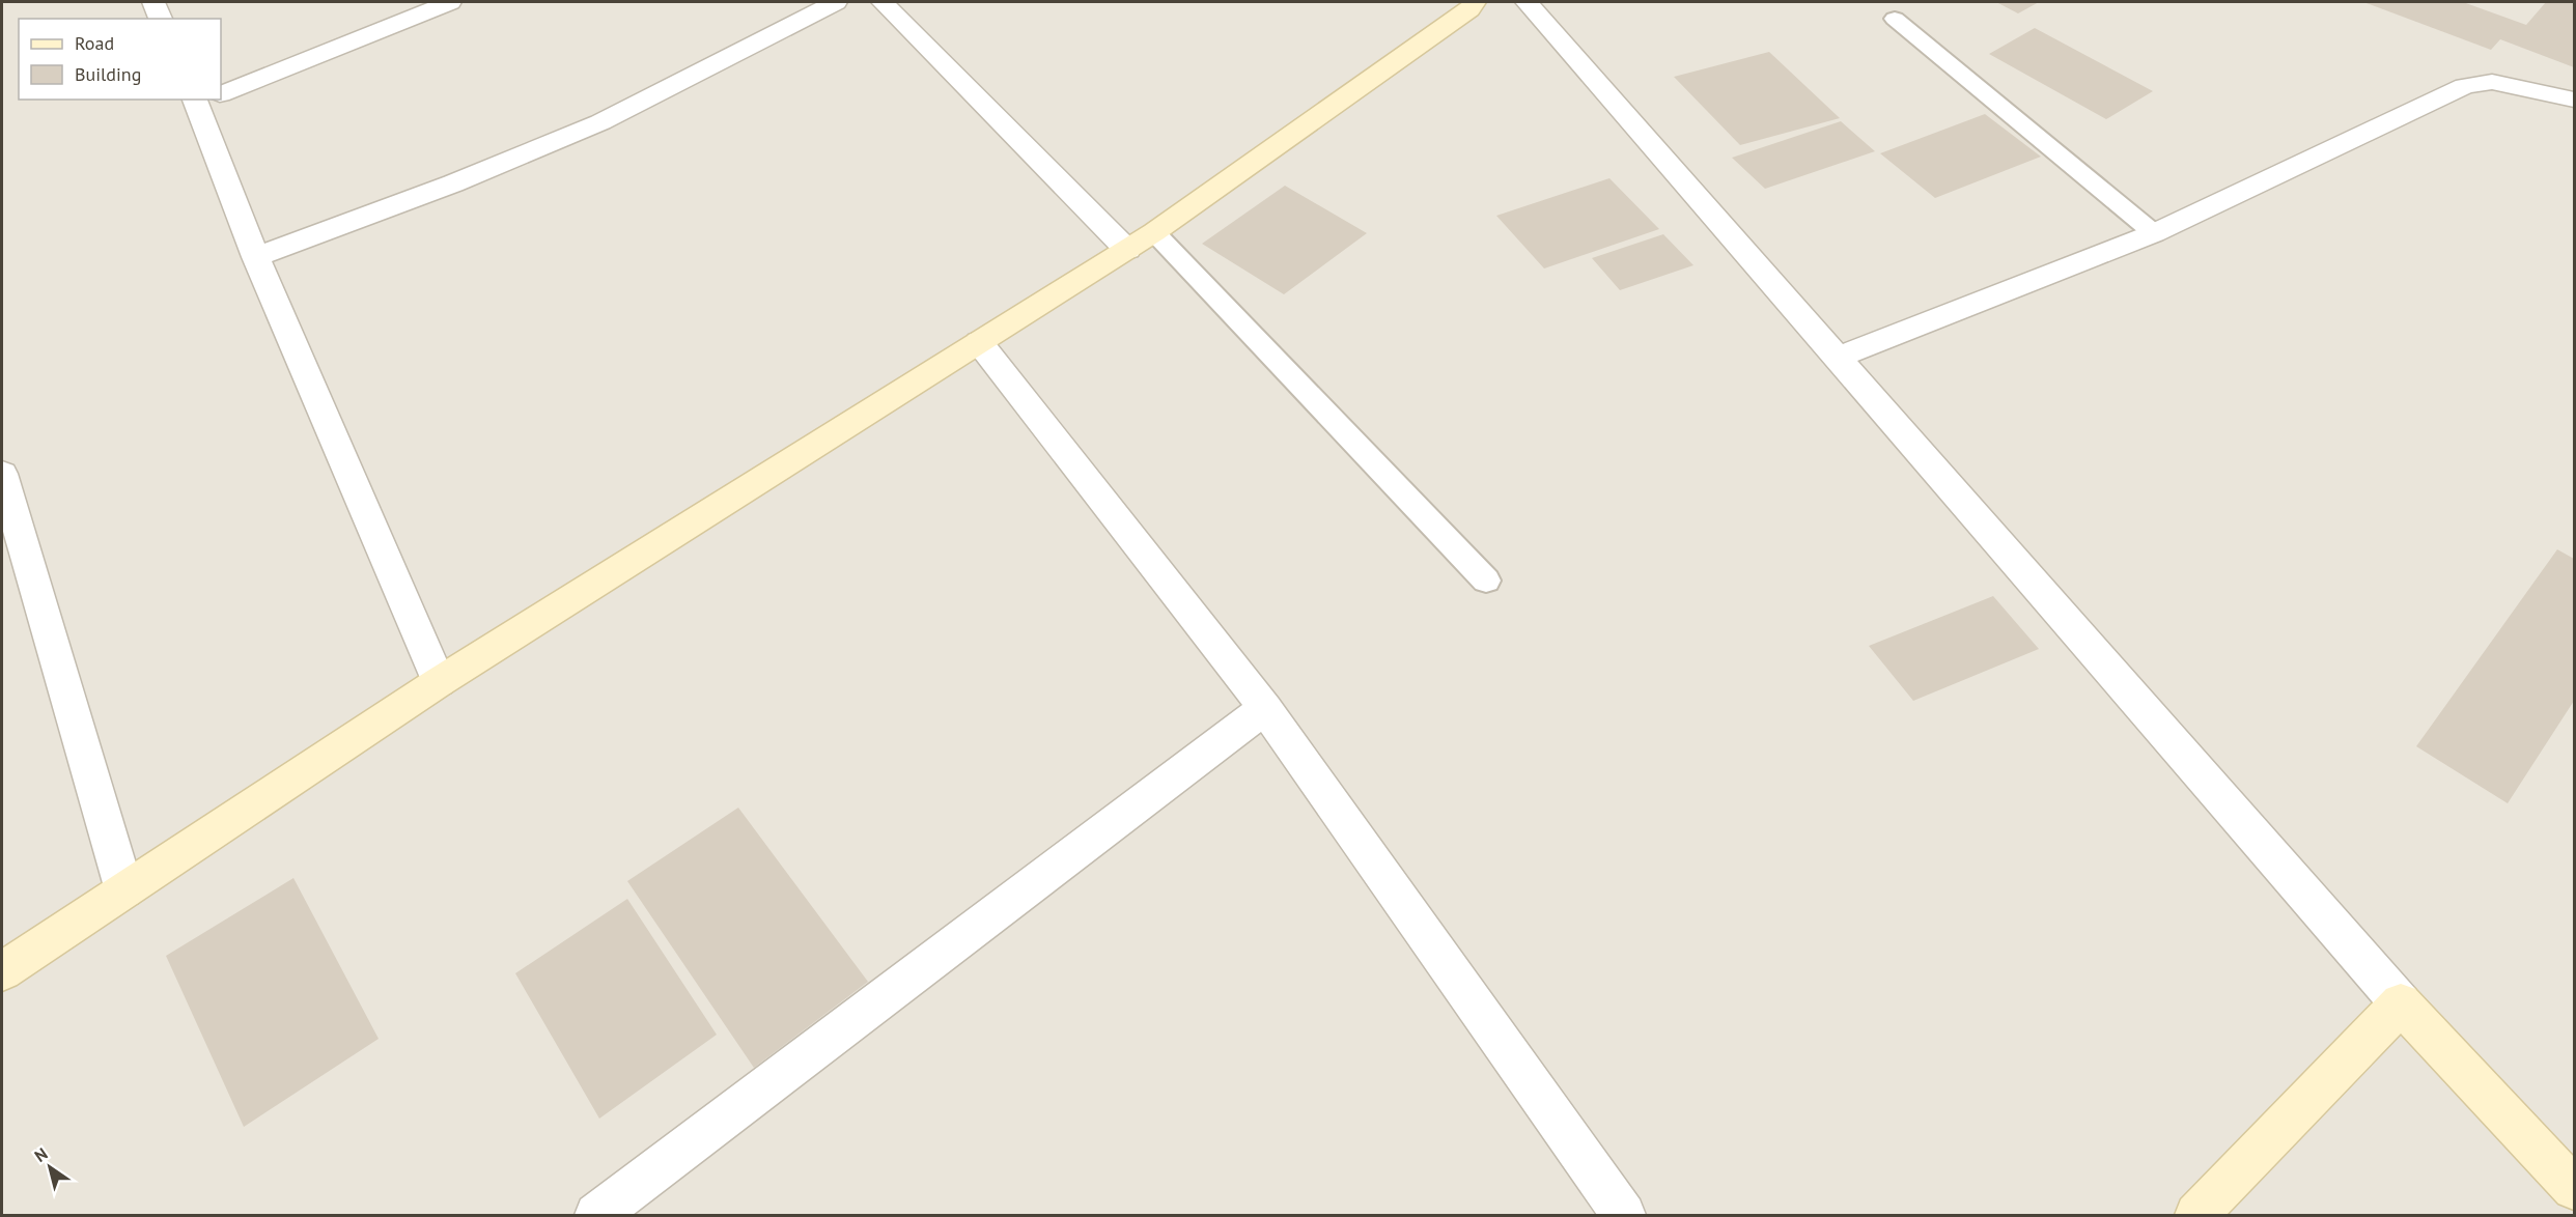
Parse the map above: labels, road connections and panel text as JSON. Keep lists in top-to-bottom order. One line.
{"legend":["Road","Building"],"north":"top left"}
